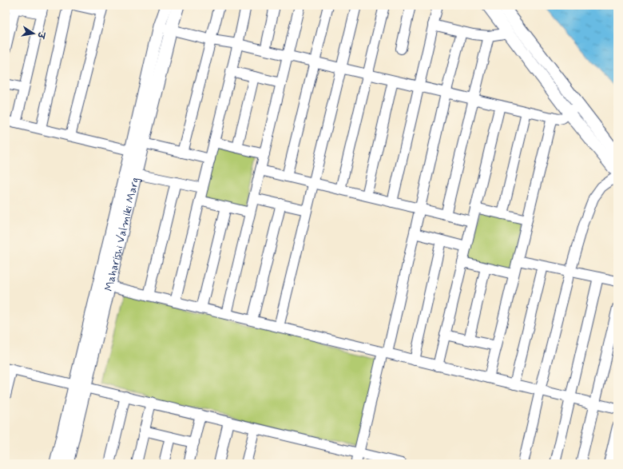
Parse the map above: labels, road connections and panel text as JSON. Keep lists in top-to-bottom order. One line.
{"streets":{"street":["Maharishi Valmiki Marg"]},"north":"right"}
